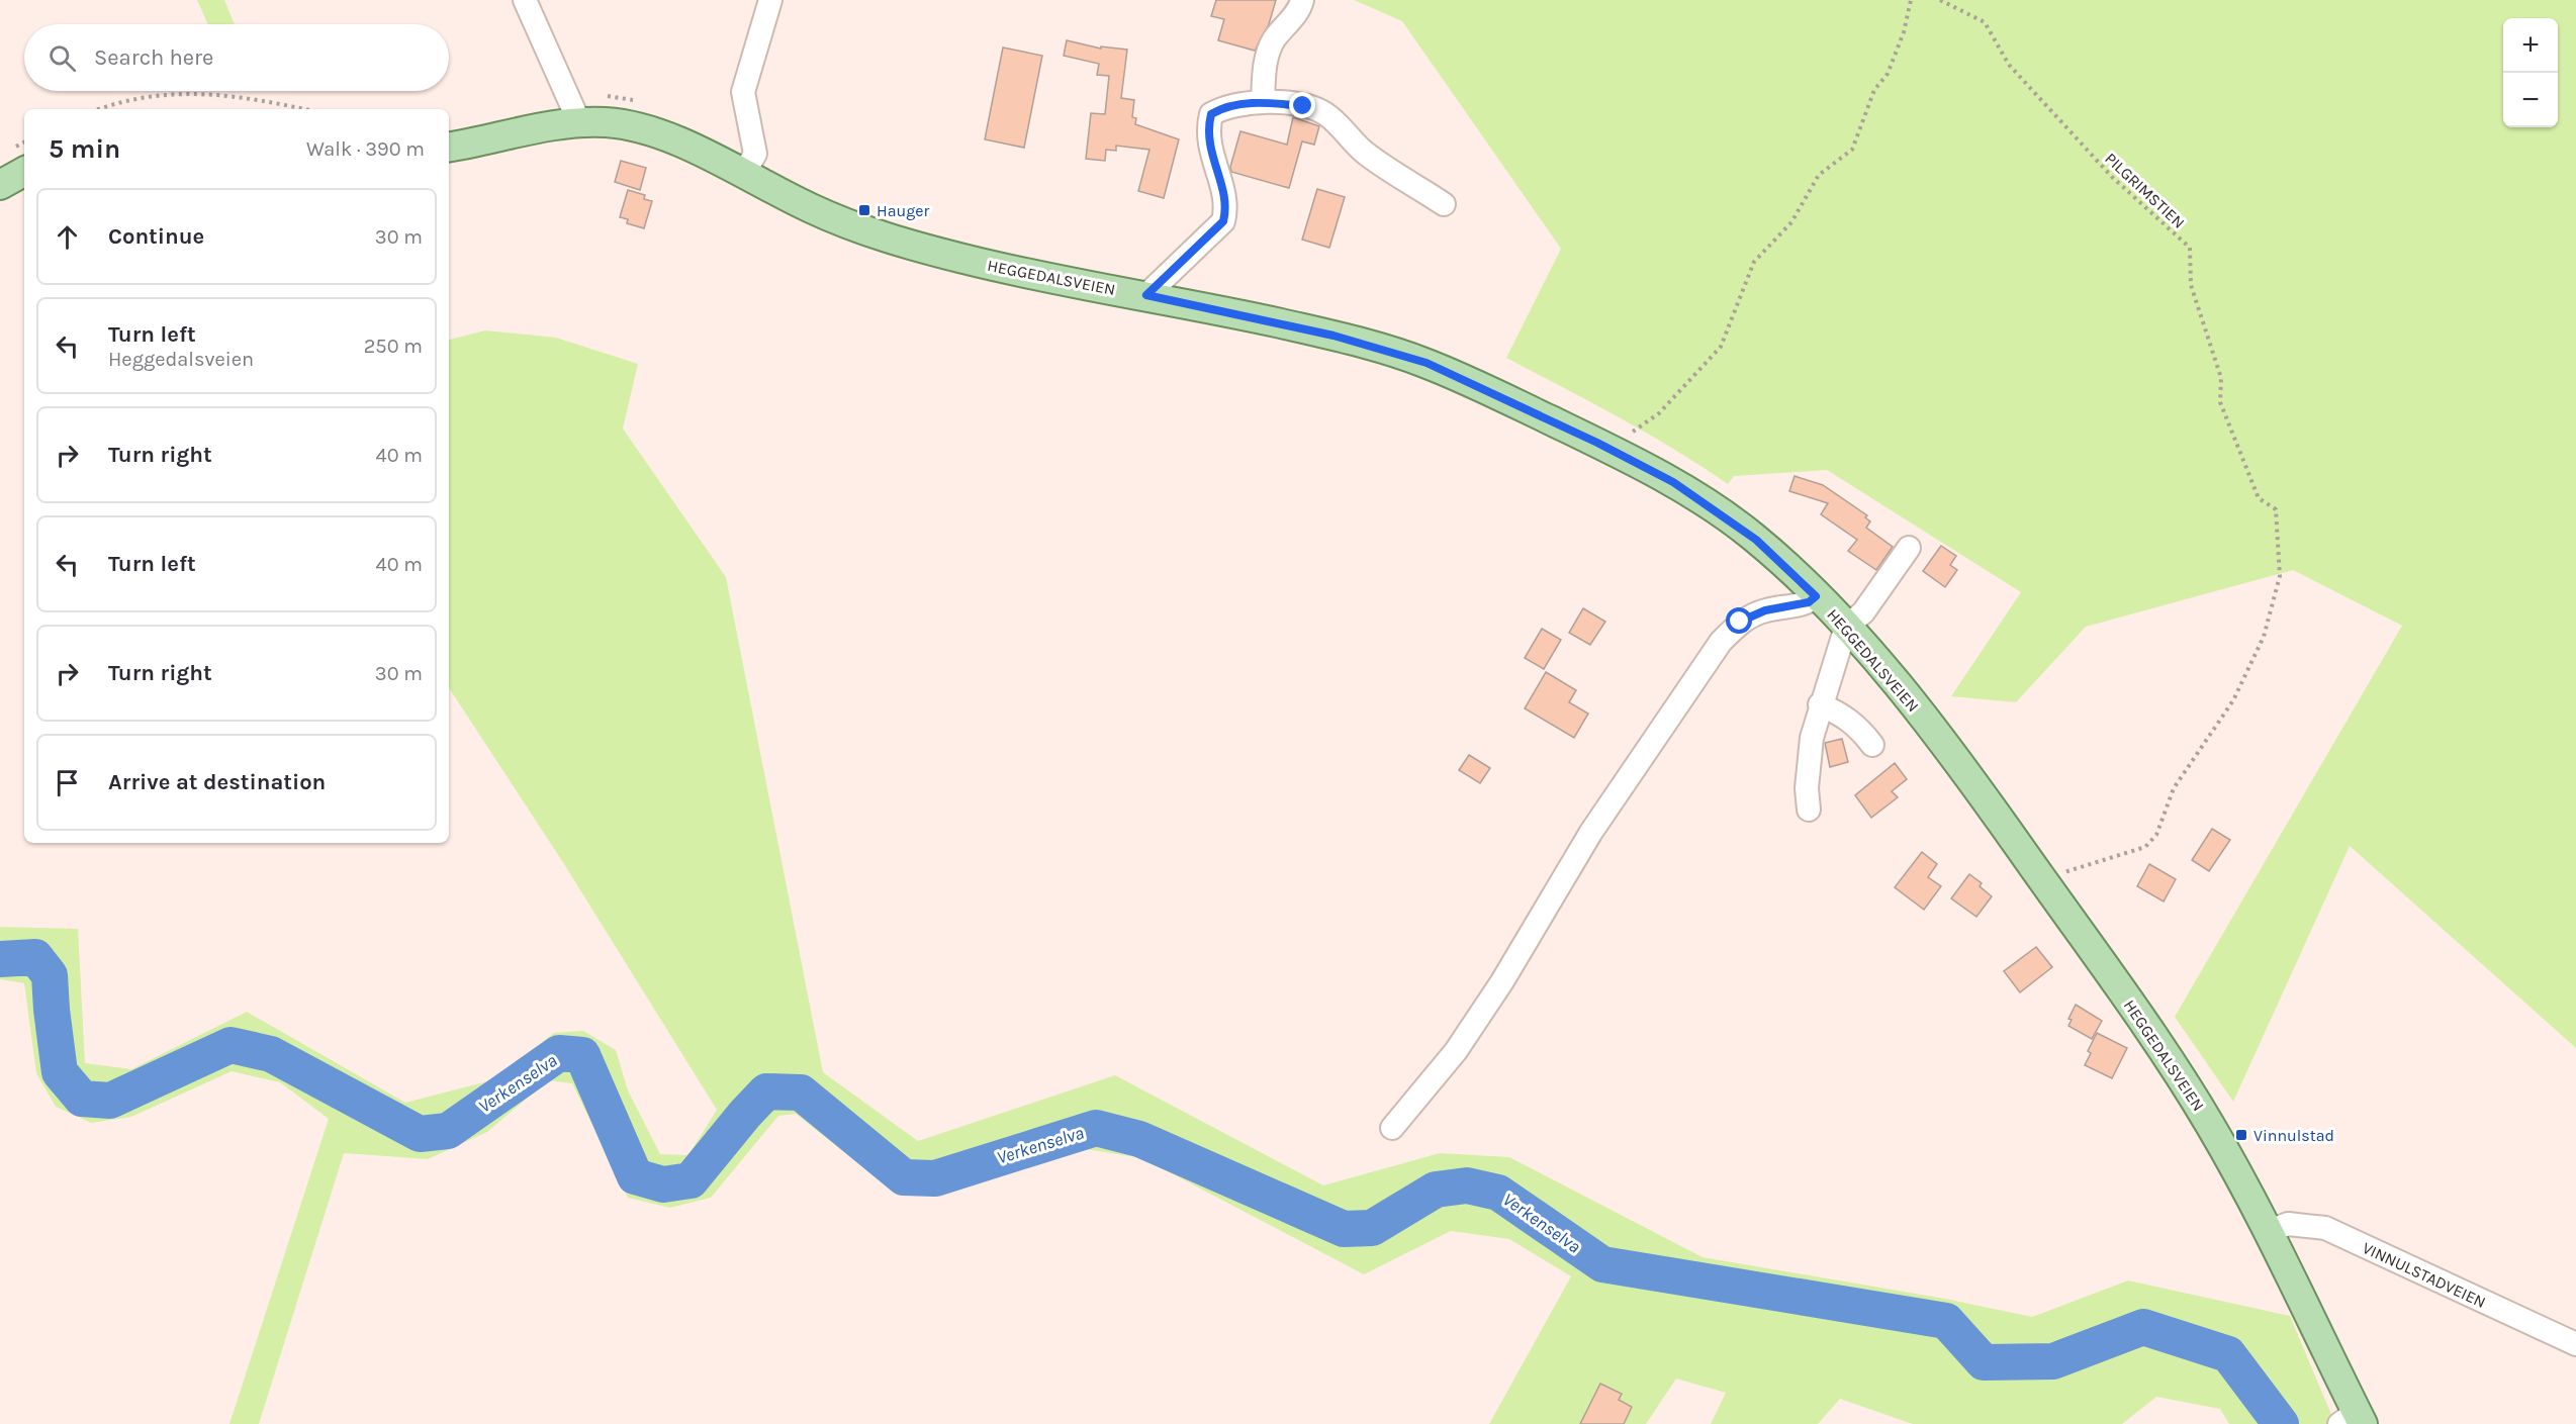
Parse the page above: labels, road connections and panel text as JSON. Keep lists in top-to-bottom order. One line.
{"streets":{"main road":["HEGGEDALSVEIEN"],"street":["VINNULSTADVEIEN"],"path":["PILGRIMSTIEN"]},"crossings":[["PILGRIMSTIEN","HEGGEDALSVEIEN"],["HEGGEDALSVEIEN","VINNULSTADVEIEN"]],"water":["Verkenselva"],"places":{"transit":["Hauger","Vinnulstad"]},"page":{"map_buttons":["+","−"],"search":"Search here","heading":["5 min","Walk · 390 m"],"list":[["Continue","30 m"],["Turn left","Heggedalsveien","250 m"],["Turn right","40 m"],["Turn left","40 m"],["Turn right","30 m"],"Arrive at destination"]}}
